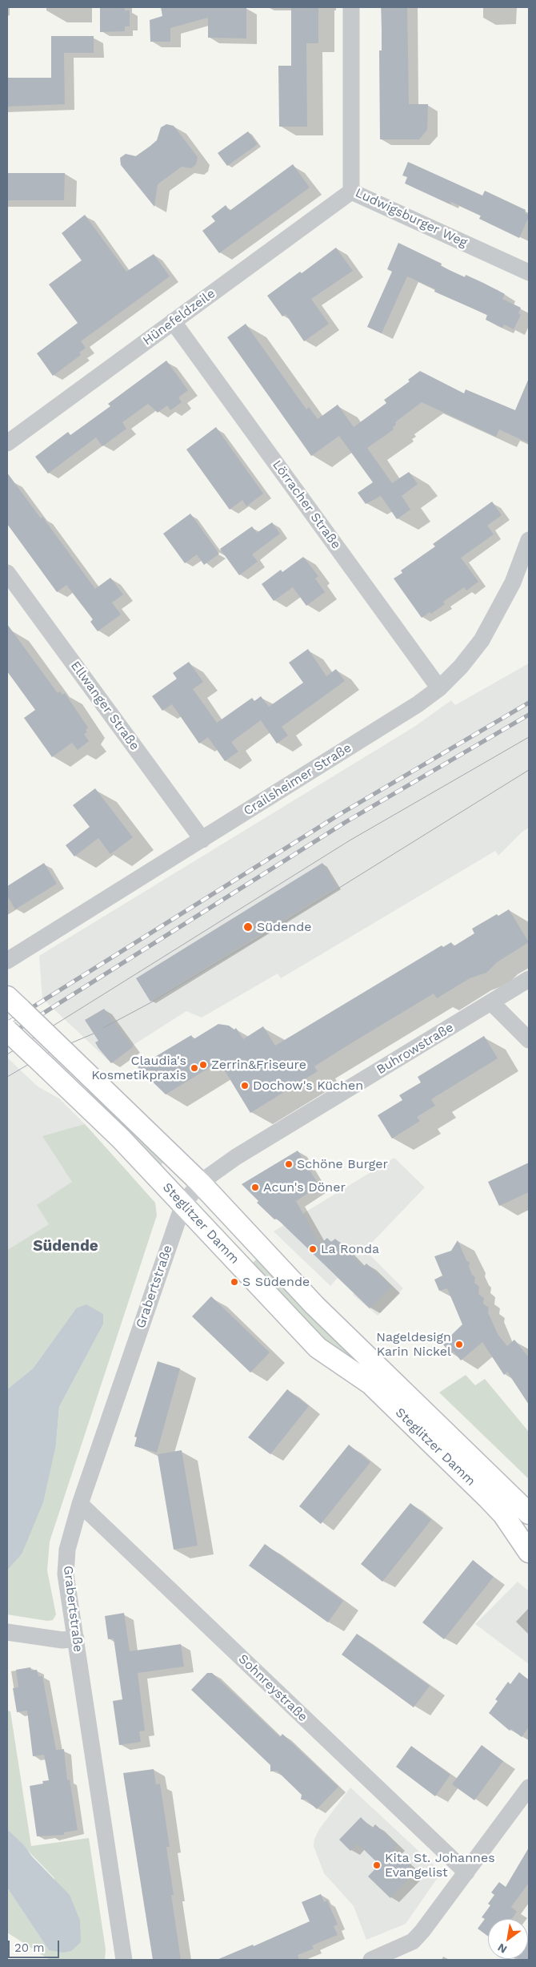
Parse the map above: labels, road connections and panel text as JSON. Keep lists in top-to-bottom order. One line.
{"streets":{"main road":["Steglitzer Damm"],"street":["Ludwigsburger Weg","Hünefeldzeile","Lörracher Straße","Ellwanger Straße","Crailsheimer Straße","Buhrowstraße","Grabertstraße","Sohnreystraße"]},"crossings":[["Ludwigsburger Weg","Hünefeldzeile"],["Hünefeldzeile","Lörracher Straße"],["Lörracher Straße","Crailsheimer Straße"],["Ellwanger Straße","Crailsheimer Straße"],["Buhrowstraße","Steglitzer Damm"],["Buhrowstraße","Grabertstraße"],["Steglitzer Damm","Grabertstraße"],["Grabertstraße","Sohnreystraße"]],"districts":["Südende"],"places":["Südende","Zerrin&Friseure","Claudia's Kosmetikpraxis","Dochow's Küchen","Schöne Burger","Acun's Döner","La Ronda","S Südende","Nageldesign Karin Nickel","Kita St. Johannes Evangelist"],"scale_bar":"20 m","north":"bottom left"}
